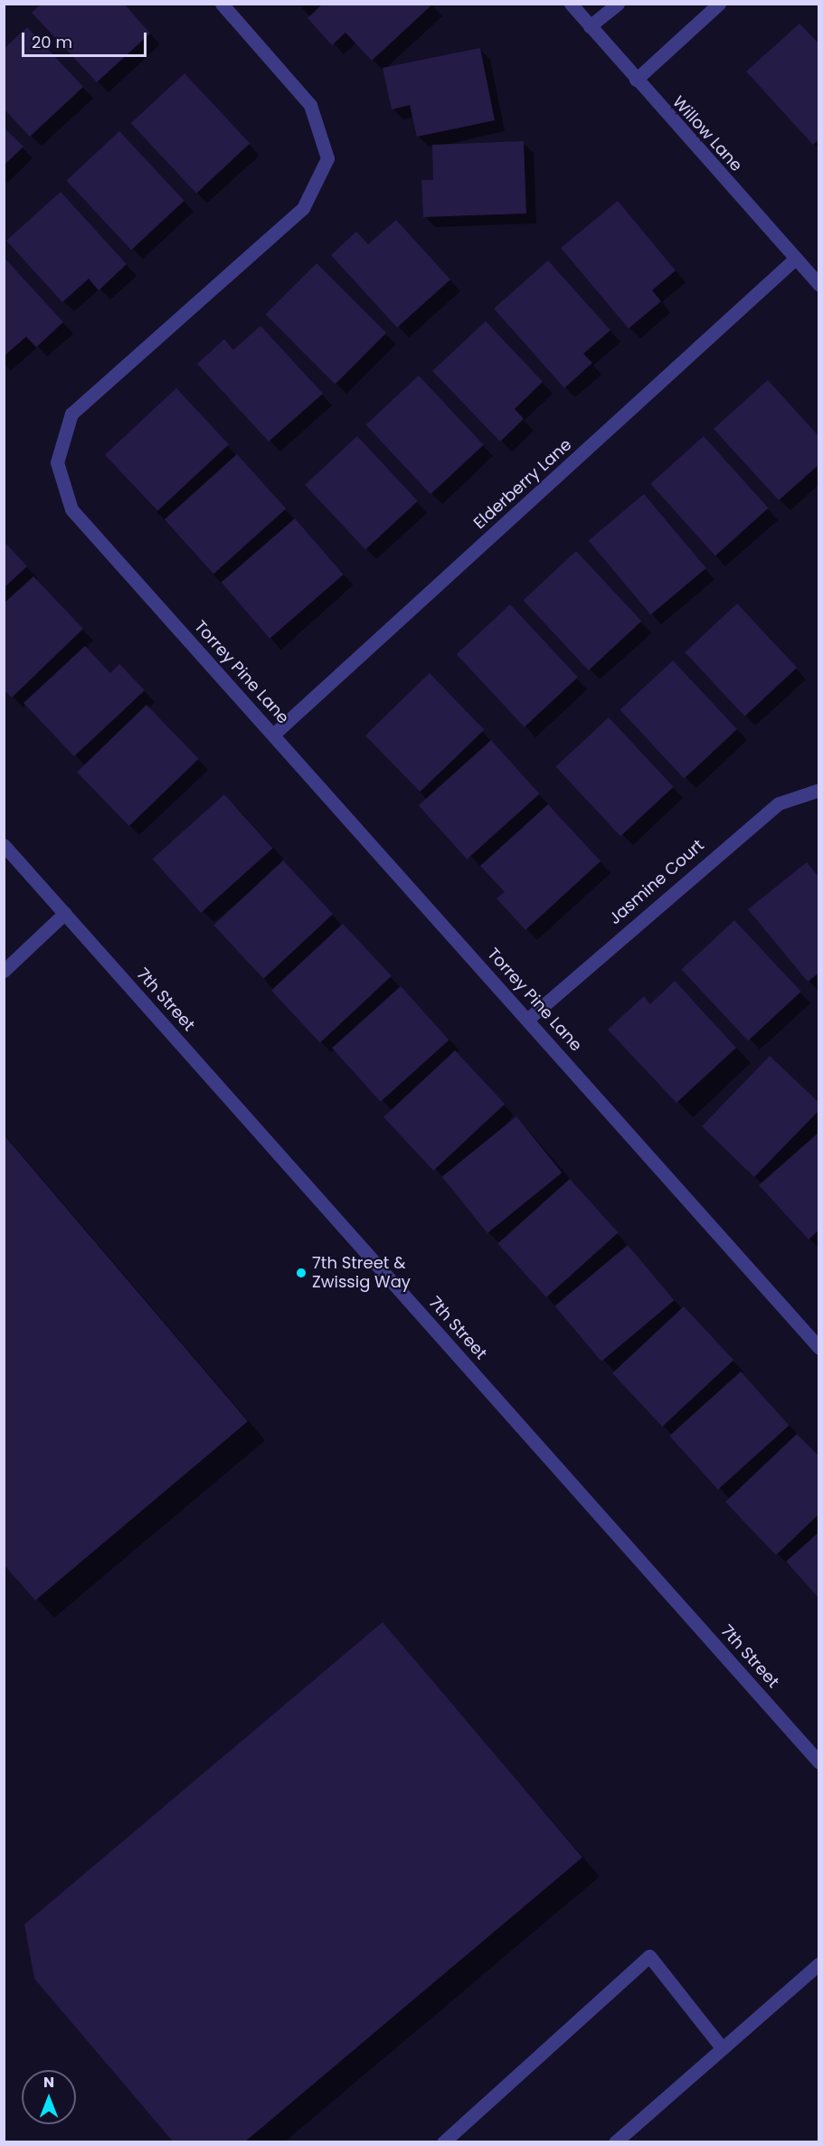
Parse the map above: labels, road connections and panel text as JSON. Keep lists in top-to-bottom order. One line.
{"streets":{"street":["Willow Lane","Elderberry Lane","Torrey Pine Lane","Jasmine Court","7th Street"]},"crossings":[["Willow Lane","Elderberry Lane"],["Elderberry Lane","Torrey Pine Lane"],["Torrey Pine Lane","Jasmine Court"]],"places":["7th Street & Zwissig Way"],"scale_bar":"20 m","north":"top"}
